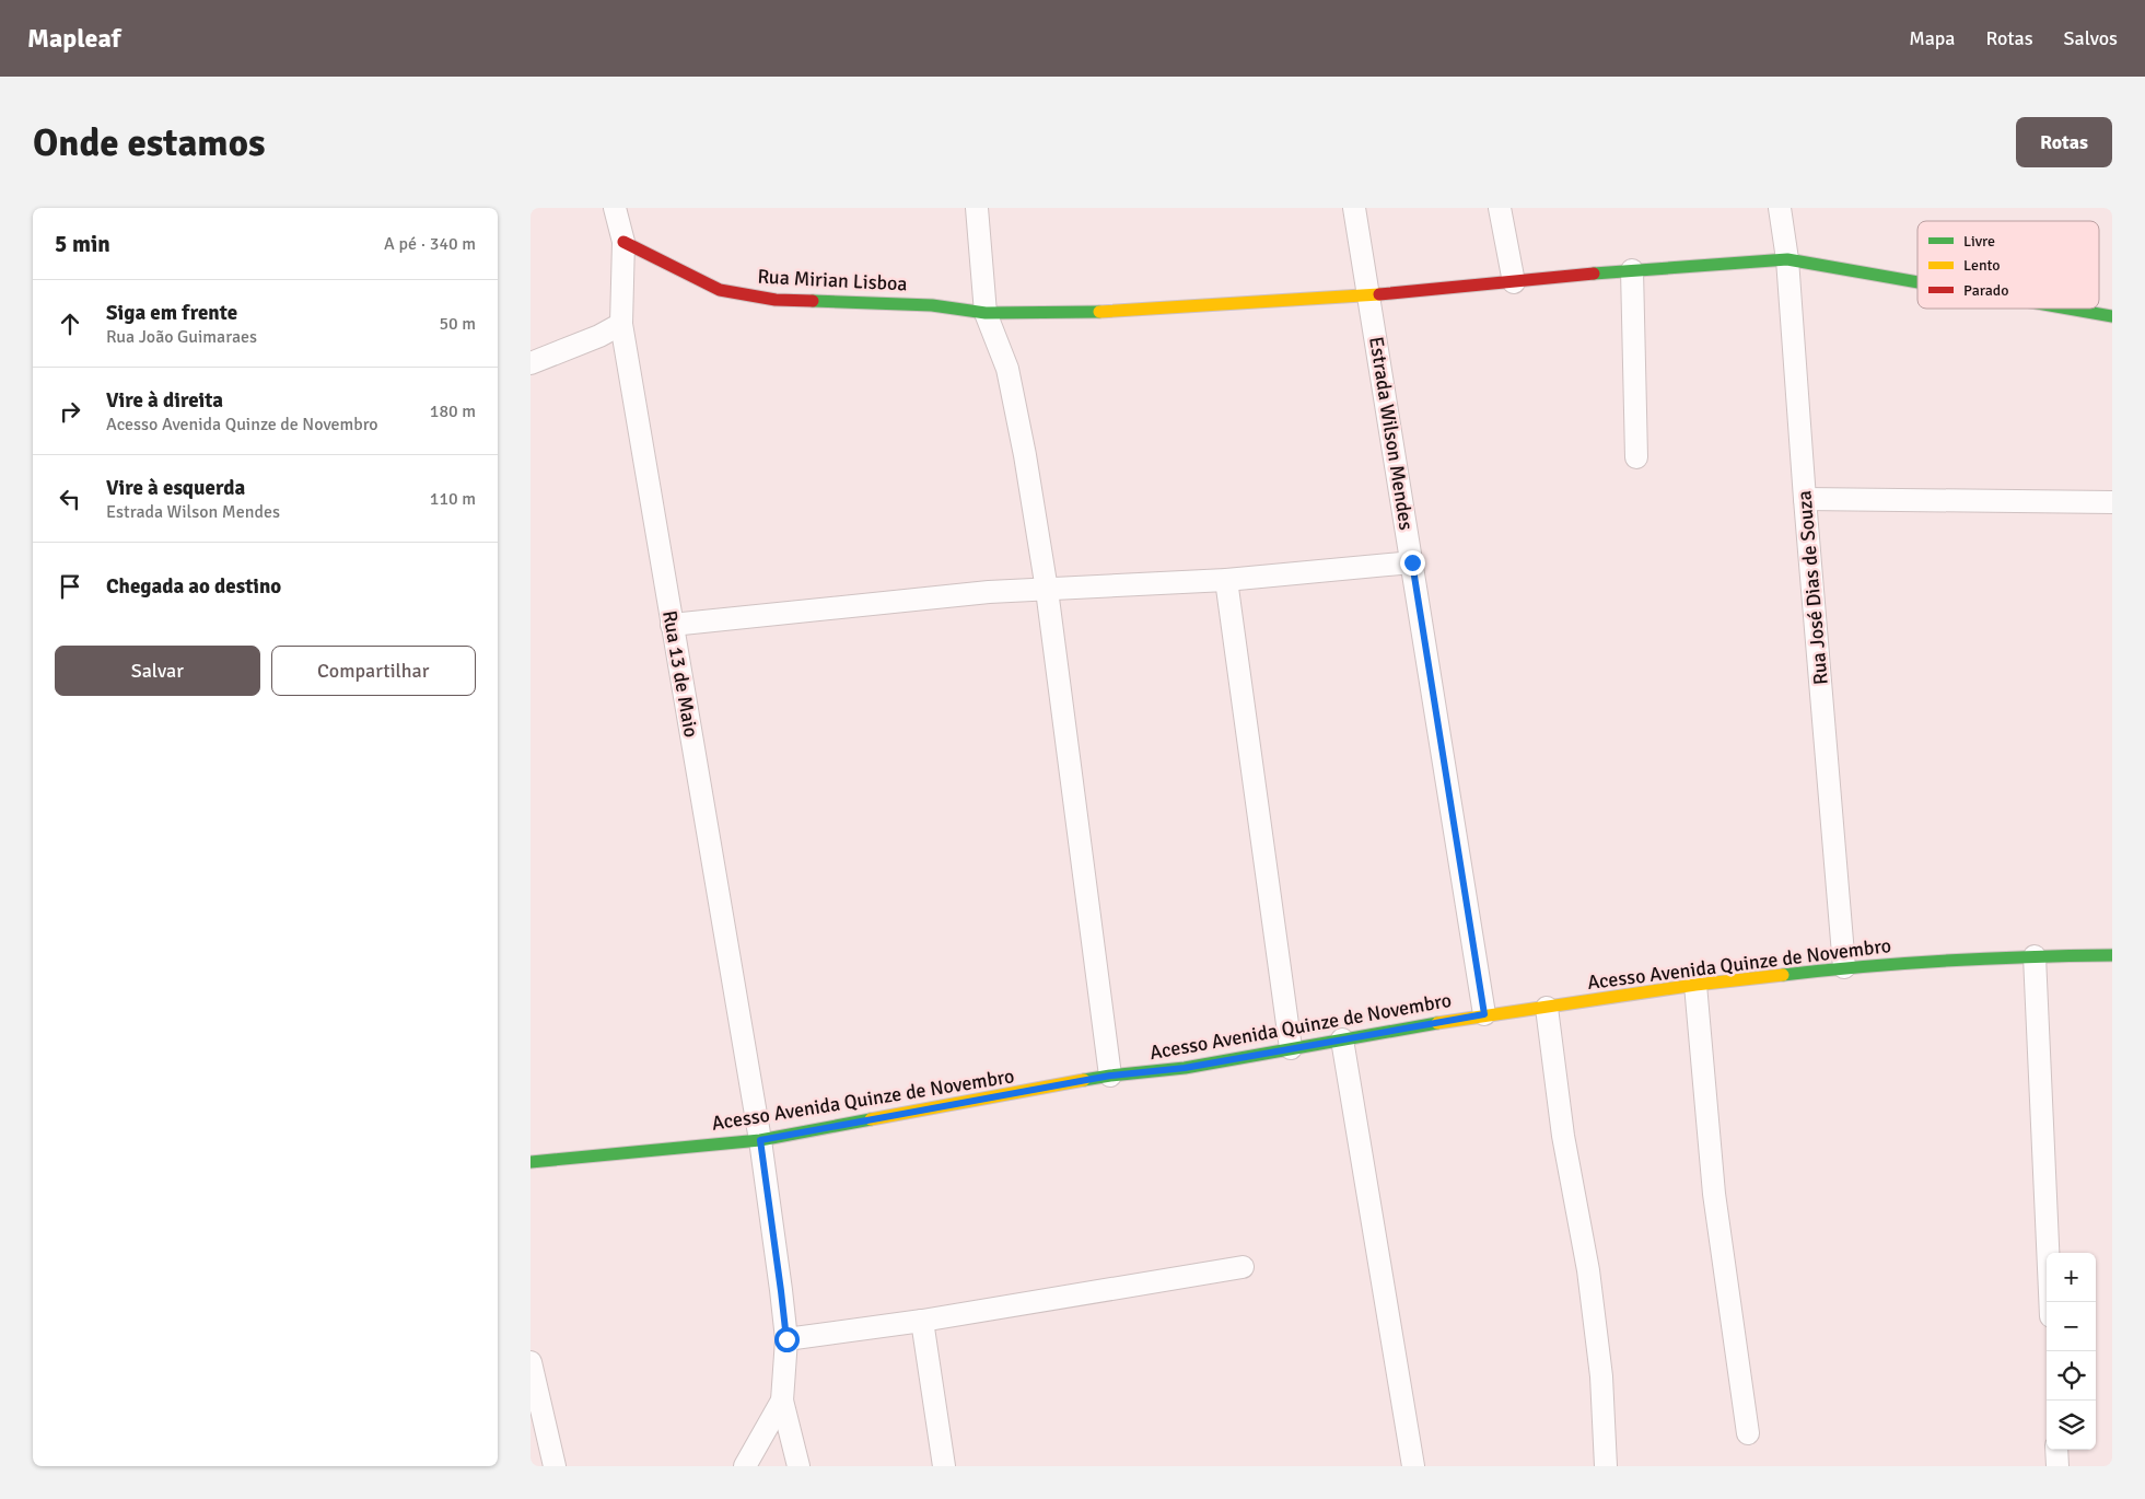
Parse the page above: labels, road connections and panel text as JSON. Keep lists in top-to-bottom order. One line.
{"streets":{"street":["Rua Mirian Lisboa","Estrada Wilson Mendes","Rua José Dias de Souza","Rua 13 de Maio","Acesso Avenida Quinze de Novembro"]},"crossings":[["Rua Mirian Lisboa","Estrada Wilson Mendes"],["Rua Mirian Lisboa","Rua José Dias de Souza"],["Rua Mirian Lisboa","Rua 13 de Maio"],["Estrada Wilson Mendes","Acesso Avenida Quinze de Novembro"],["Rua José Dias de Souza","Acesso Avenida Quinze de Novembro"],["Rua 13 de Maio","Acesso Avenida Quinze de Novembro"]],"legend":["Livre","Lento","Parado"],"page":{"header":"Mapleaf","nav":["Mapa","Rotas","Salvos"],"buttons":["Rotas",["Salvar","Compartilhar"]],"title":"Onde estamos","heading":["5 min","A pé · 340 m"],"list":[["Siga em frente","Rua João Guimaraes","50 m"],["Vire à direita","Acesso Avenida Quinze de Novembro","180 m"],["Vire à esquerda","Estrada Wilson Mendes","110 m"],"Chegada ao destino"],"map_buttons":["+","−"]}}
